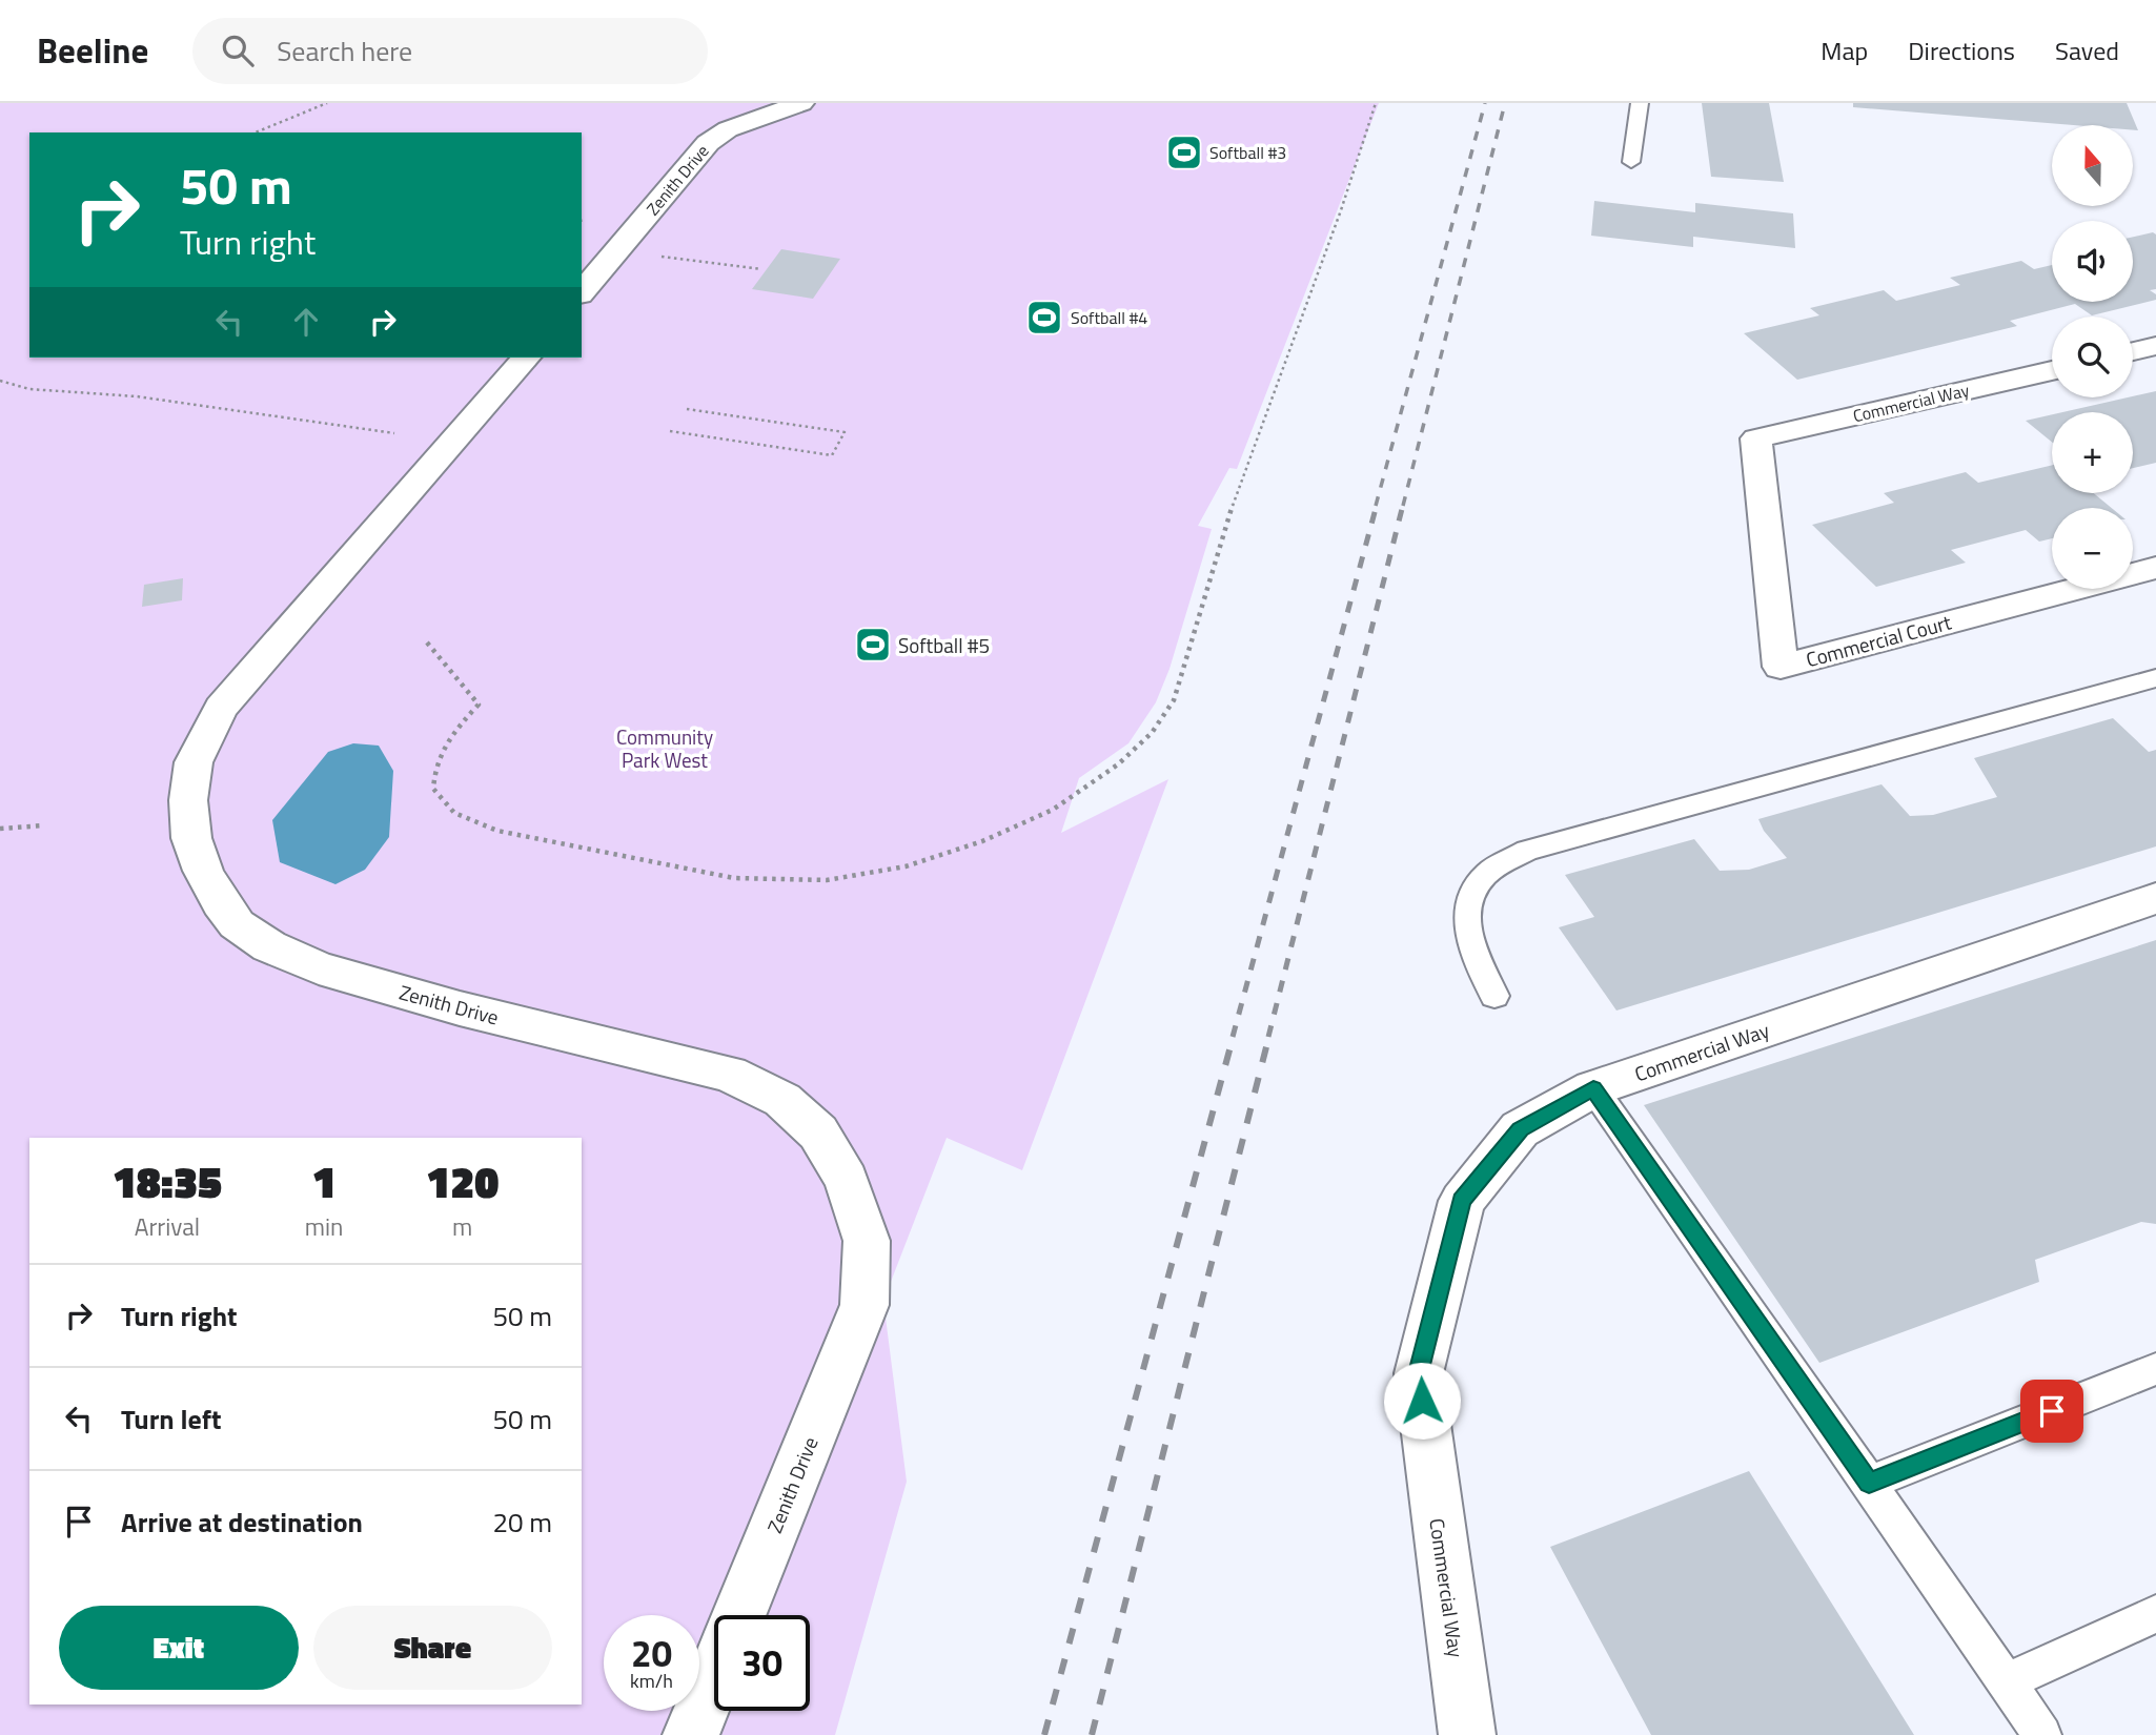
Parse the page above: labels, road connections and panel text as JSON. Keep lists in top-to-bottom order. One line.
{"streets":{"street":["Zenith Drive","Commercial Way","Commercial Court"]},"crossings":[["Commercial Way","Commercial Court"]],"parks":["Community Park West"],"places":{"sports":["Softball #3","Softball #4","Softball #5"]},"north":"top","page":{"header":"Beeline","search":"Search here","nav":["Map","Directions","Saved"],"map_buttons":["+","−"],"turn":["50 m","Turn right"],"eta":["18:35","Arrival","1","min","120","m"],"list":[{"name":"Turn right","value":"50 m"},{"name":"Turn left","value":"50 m"},{"name":"Arrive at destination","value":"20 m"}],"buttons":["Exit","Share"],"speed":"20 km/h","limit":"30"}}
